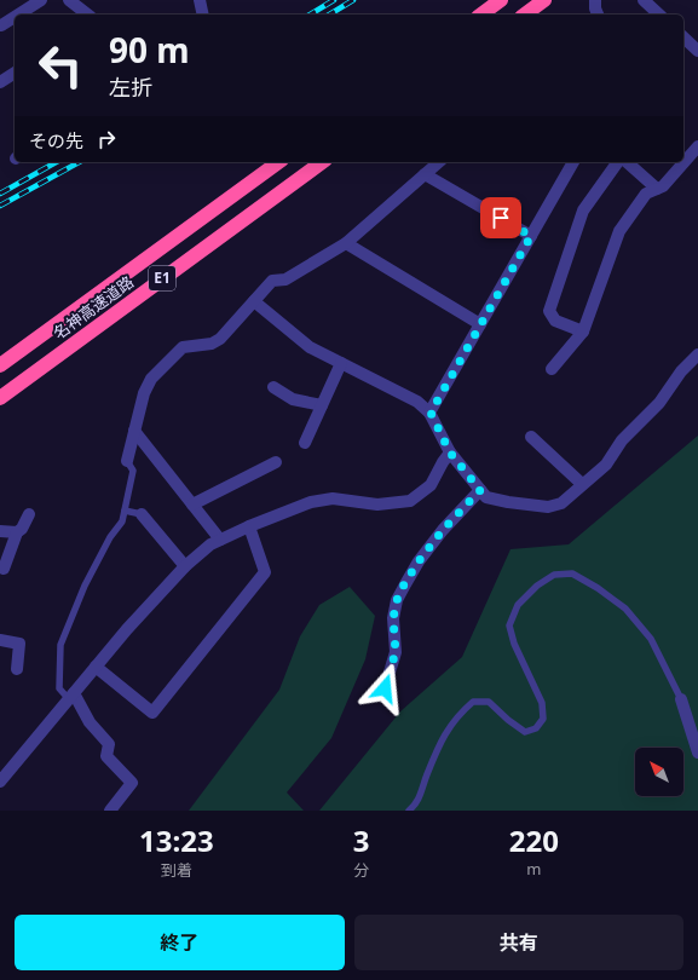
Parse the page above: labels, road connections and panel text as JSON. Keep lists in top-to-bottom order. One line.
{"streets":{"highway":["E1","名神高速道路"]},"north":"top left","page":{"turn":["90 m","左折"],"then":"その先","eta":["13:23","到着","3","分","220","m"],"buttons":["終了","共有"]}}
